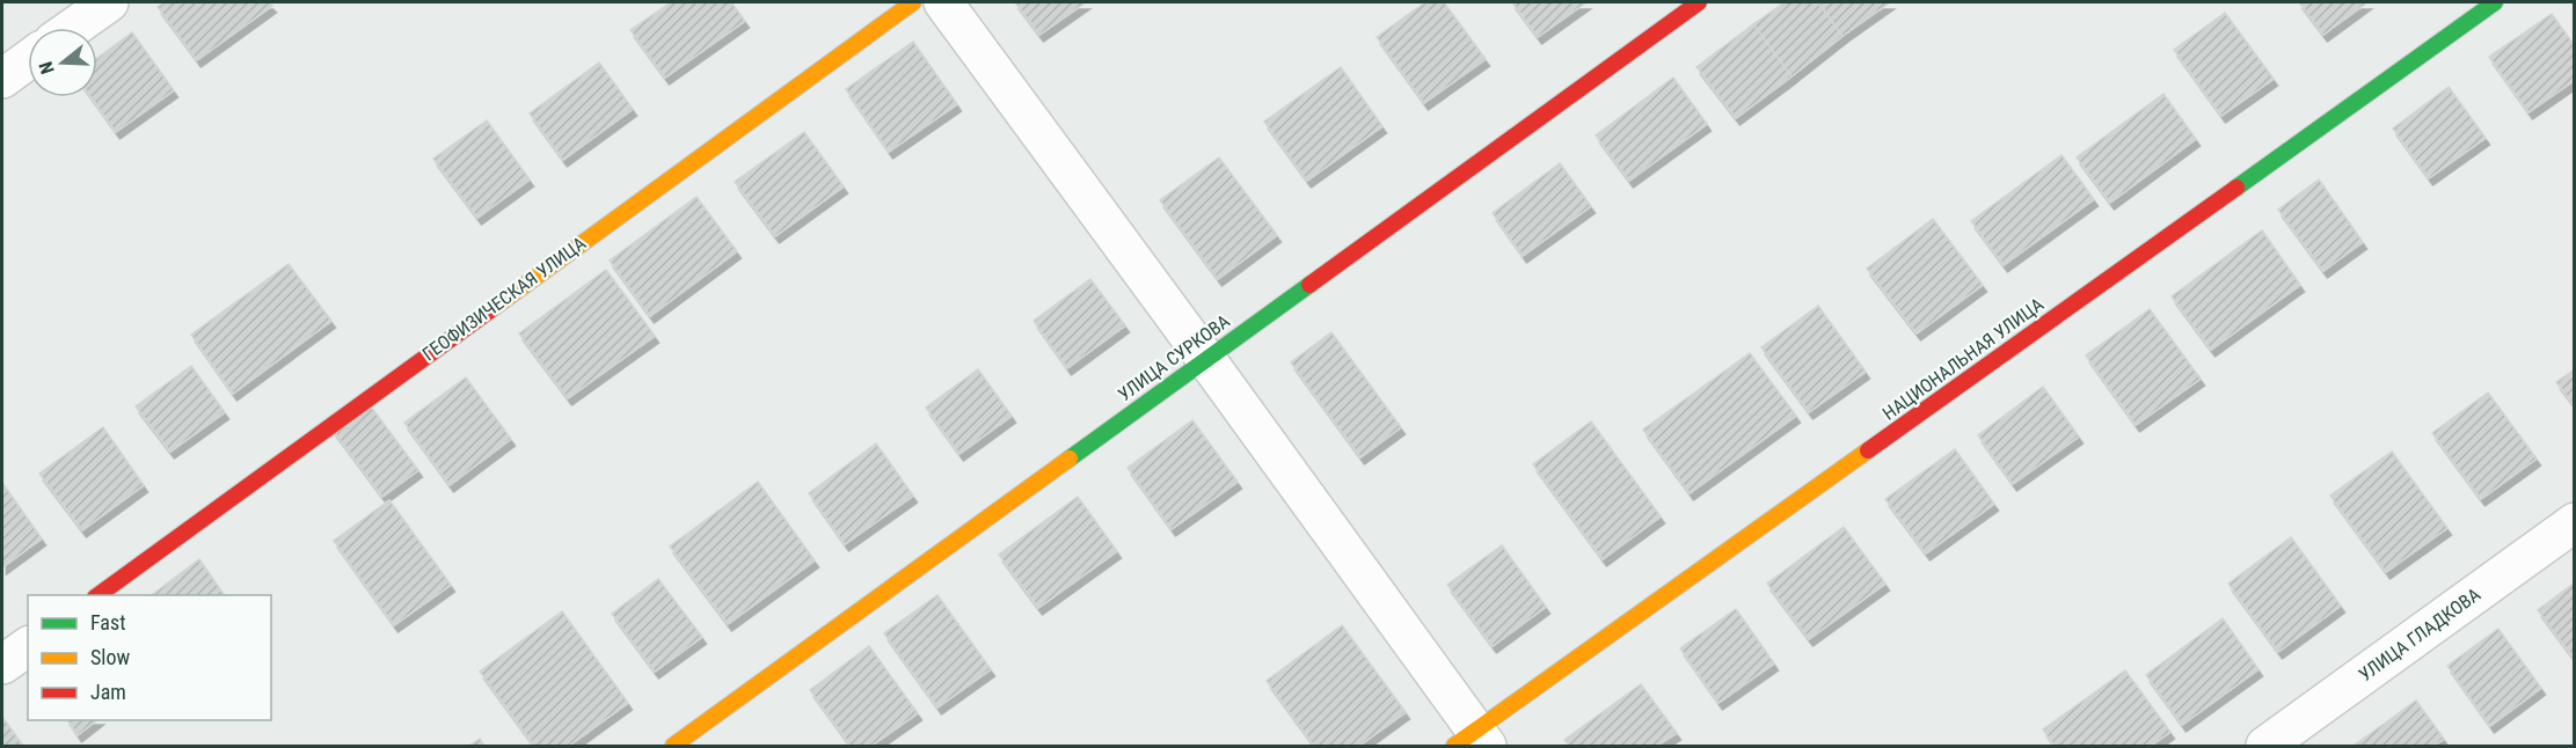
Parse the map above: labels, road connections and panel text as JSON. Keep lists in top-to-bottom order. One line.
{"streets":{"street":["ГЕОФИЗИЧЕСКАЯ УЛИЦА","УЛИЦА СУРКОВА","НАЦИОНАЛЬНАЯ УЛИЦА","УЛИЦА ГЛАДКОВА"]},"legend":["Fast","Slow","Jam"],"north":"left"}
